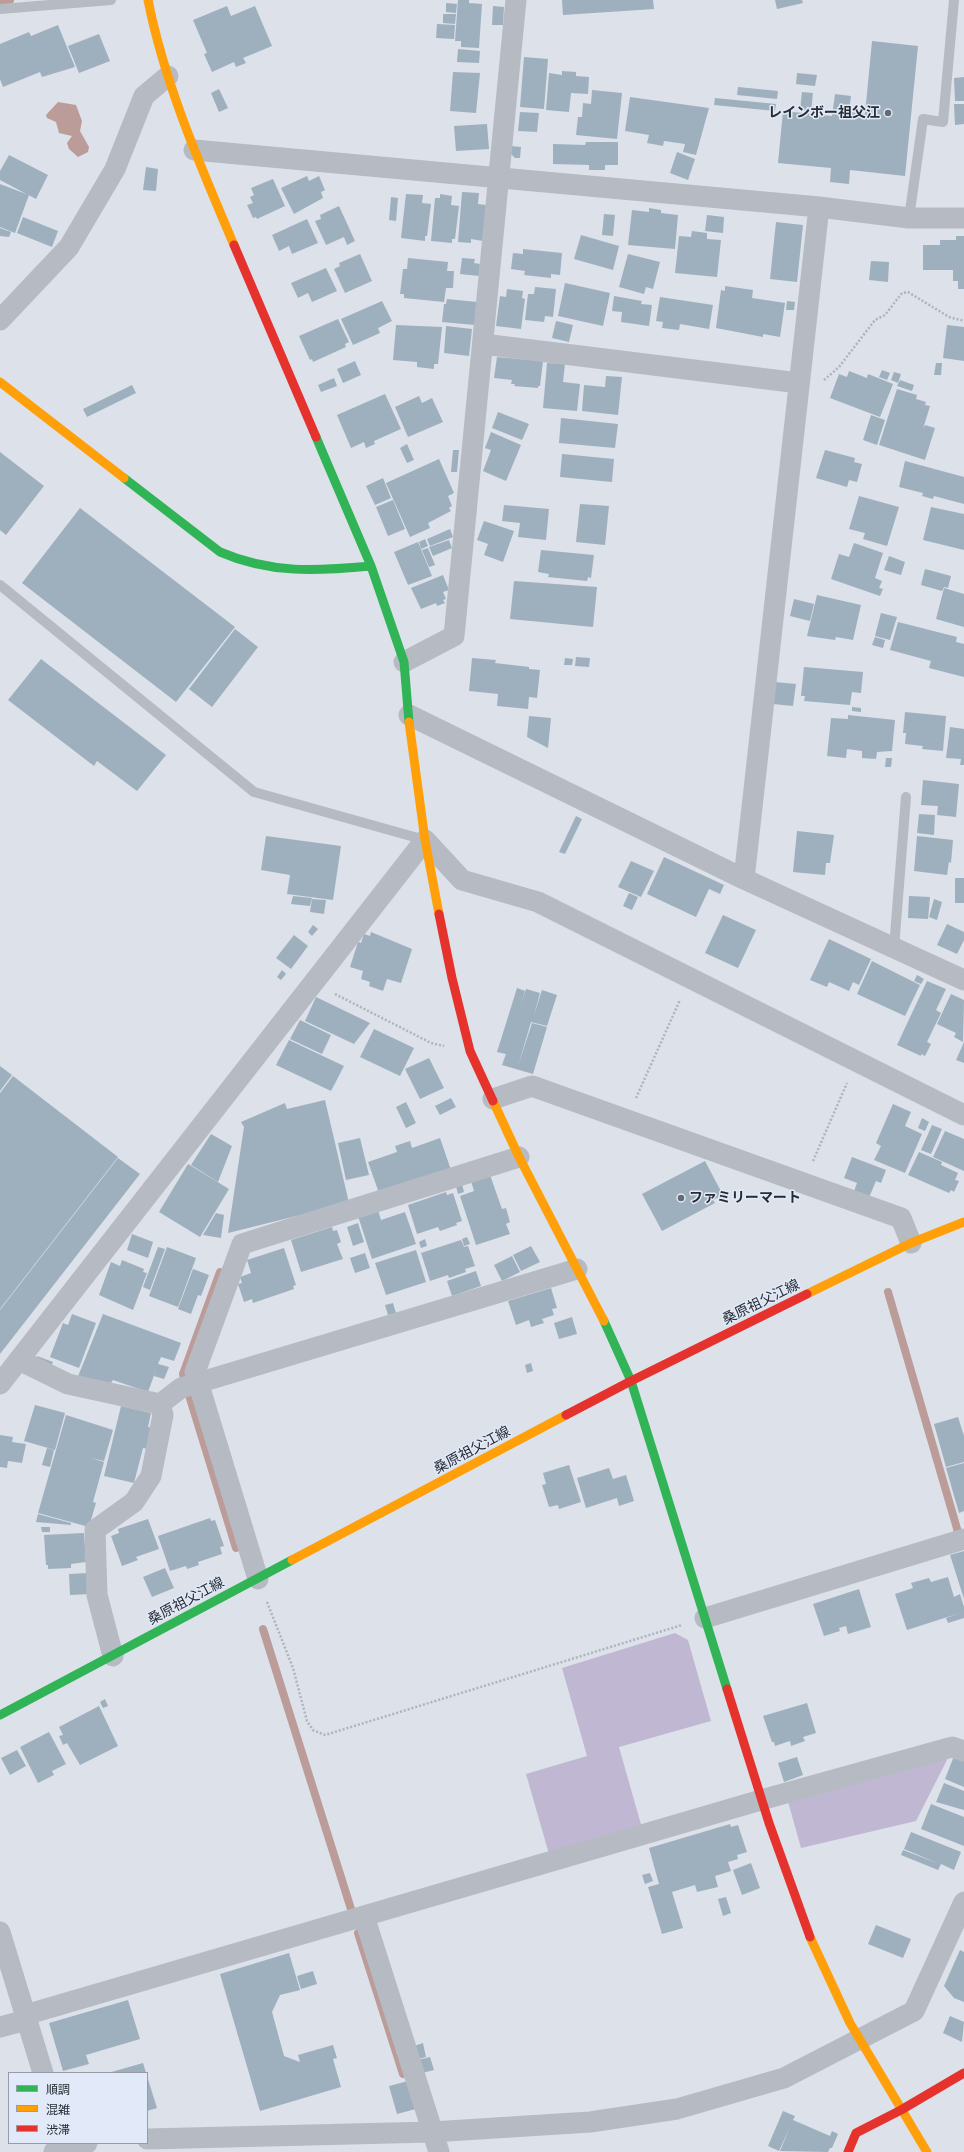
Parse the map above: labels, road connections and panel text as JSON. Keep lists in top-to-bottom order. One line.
{"streets":{"street":["桑原祖父江線"]},"places":["レインボー祖父江","ファミリーマート"],"legend":["順調","混雑","渋滞"]}
